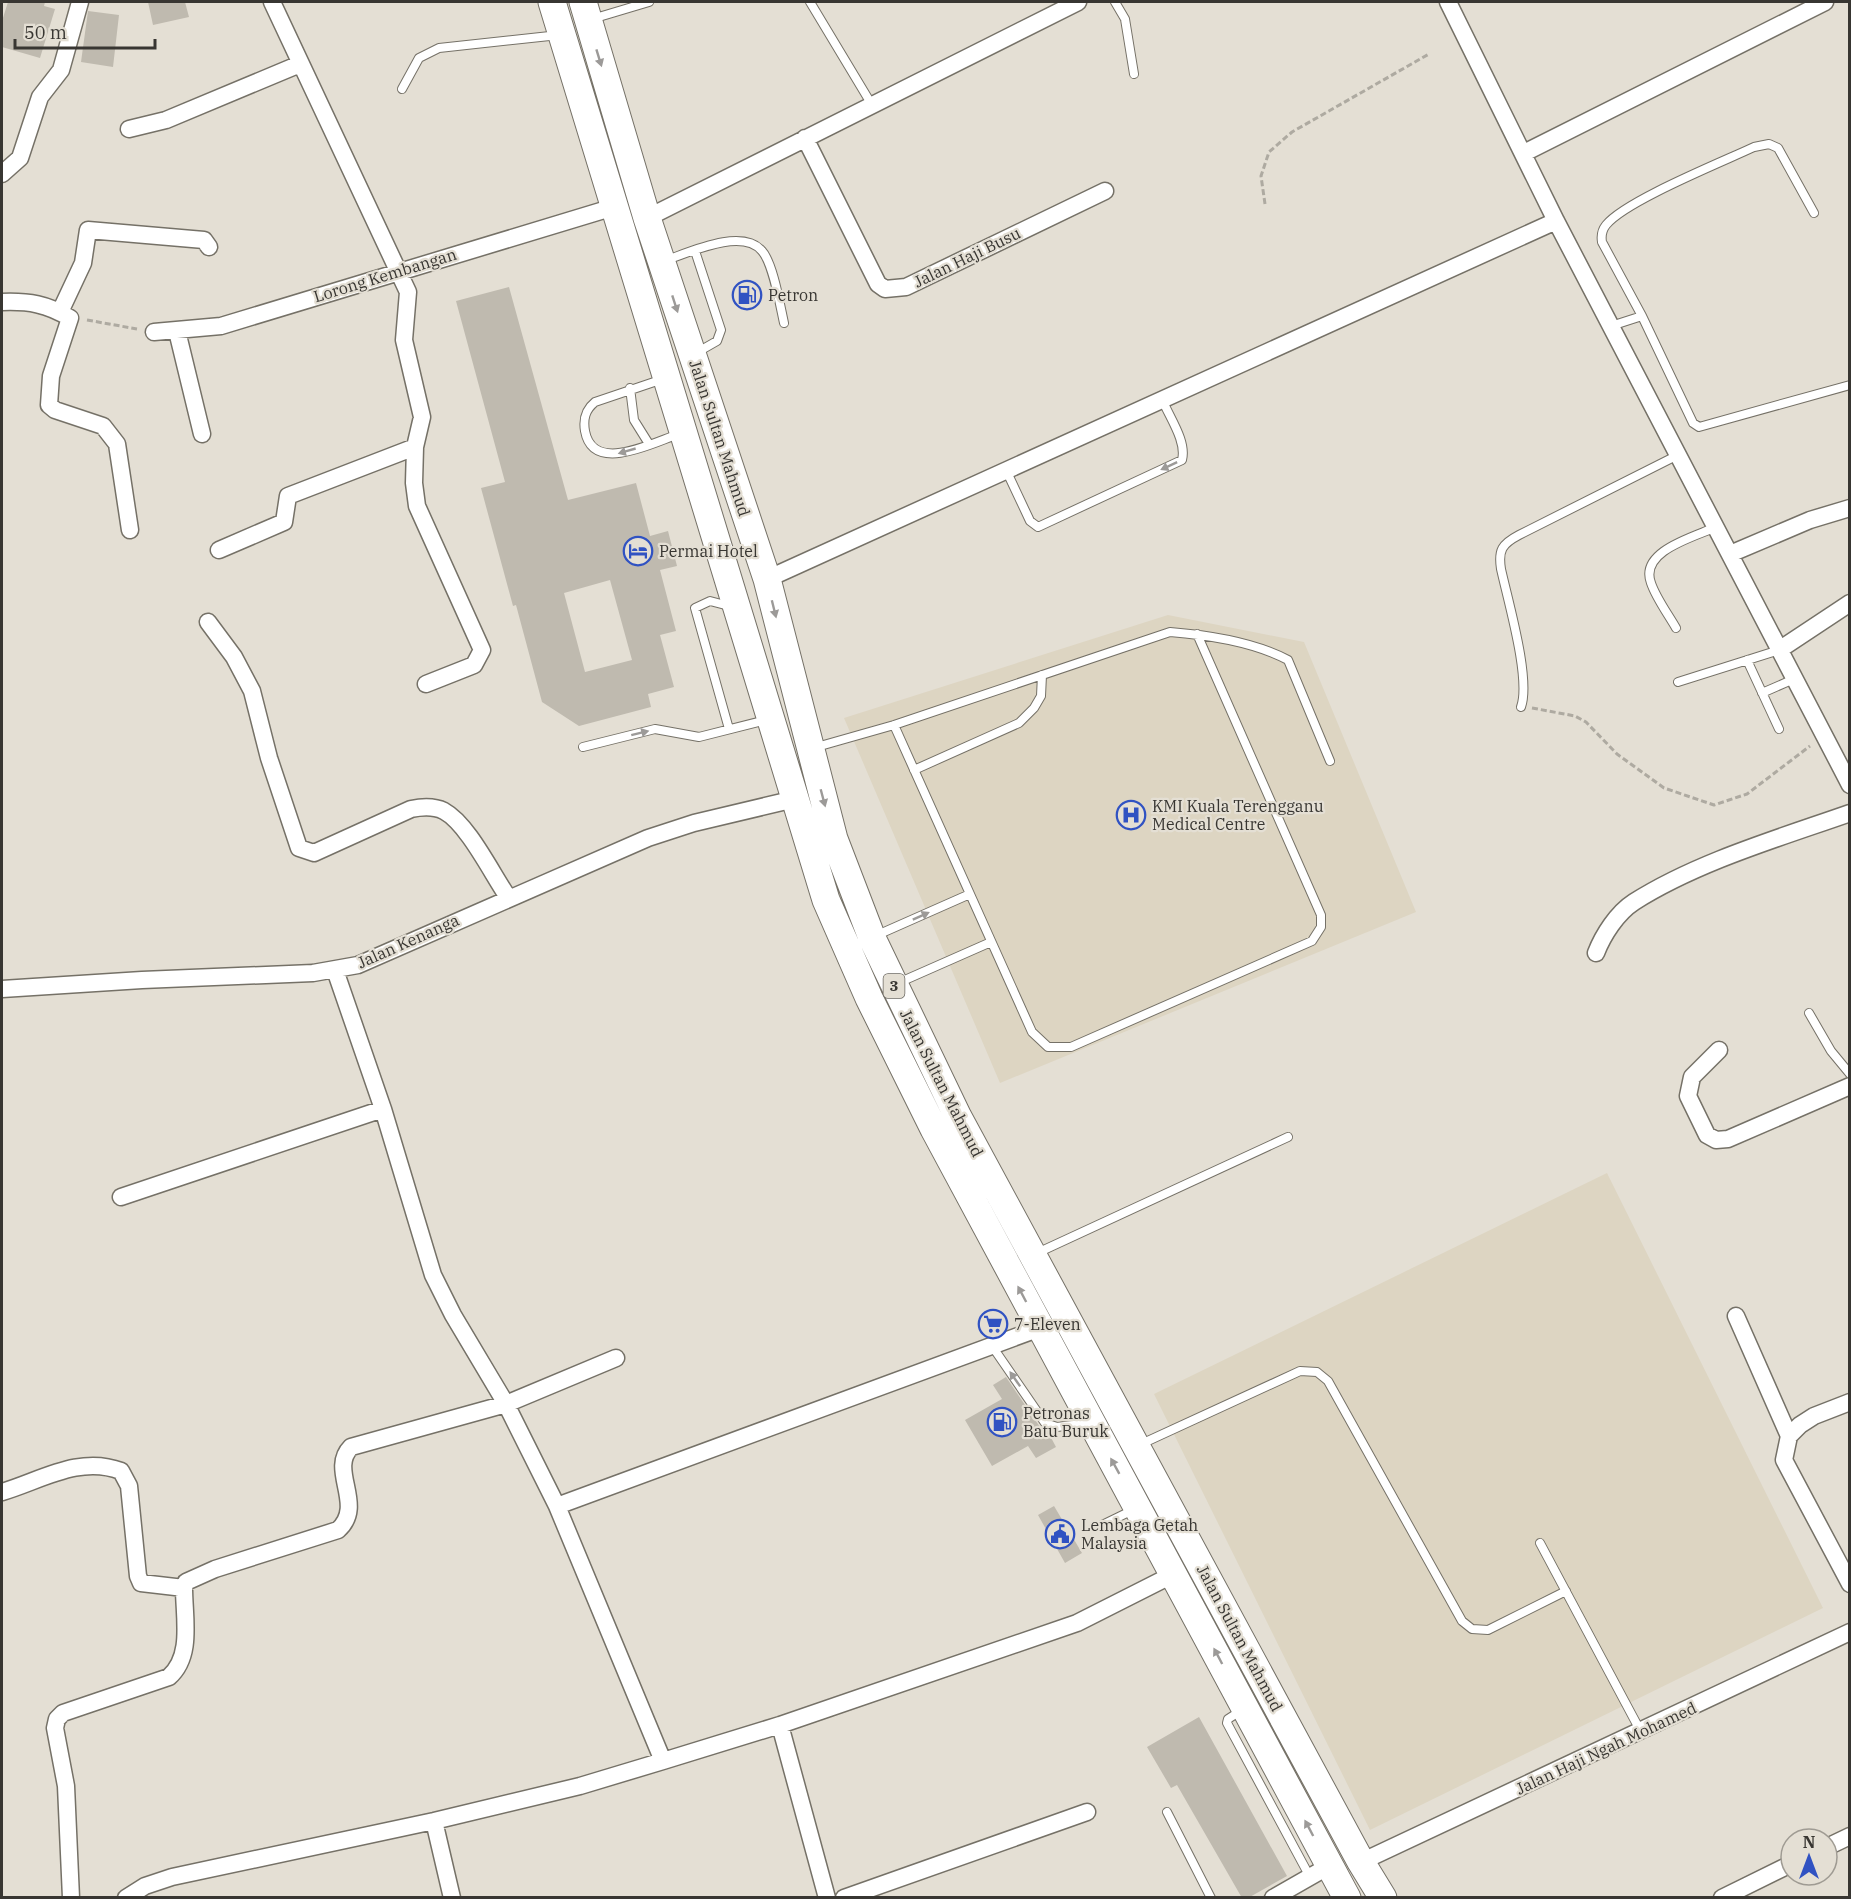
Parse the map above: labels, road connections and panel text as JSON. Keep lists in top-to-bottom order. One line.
{"streets":{"highway":["Jalan Sultan Mahmud","3"],"street":["Jalan Haji Busu","Lorong Kembangan","Jalan Kenanga","Jalan Haji Ngah Mohamed"]},"crossings":[["Lorong Kembangan","Jalan Sultan Mahmud"],["Jalan Sultan Mahmud","Jalan Kenanga"],["Jalan Sultan Mahmud","Jalan Haji Ngah Mohamed"]],"places":{"fuel station":["Petron","Petronas Batu Buruk"],"hotel":["Permai Hotel"],"hospital":["KMI Kuala Terengganu Medical Centre"],"supermarket":["7-Eleven"],"public building":["Lembaga Getah Malaysia"]},"scale_bar":"50 m","north":"top"}
